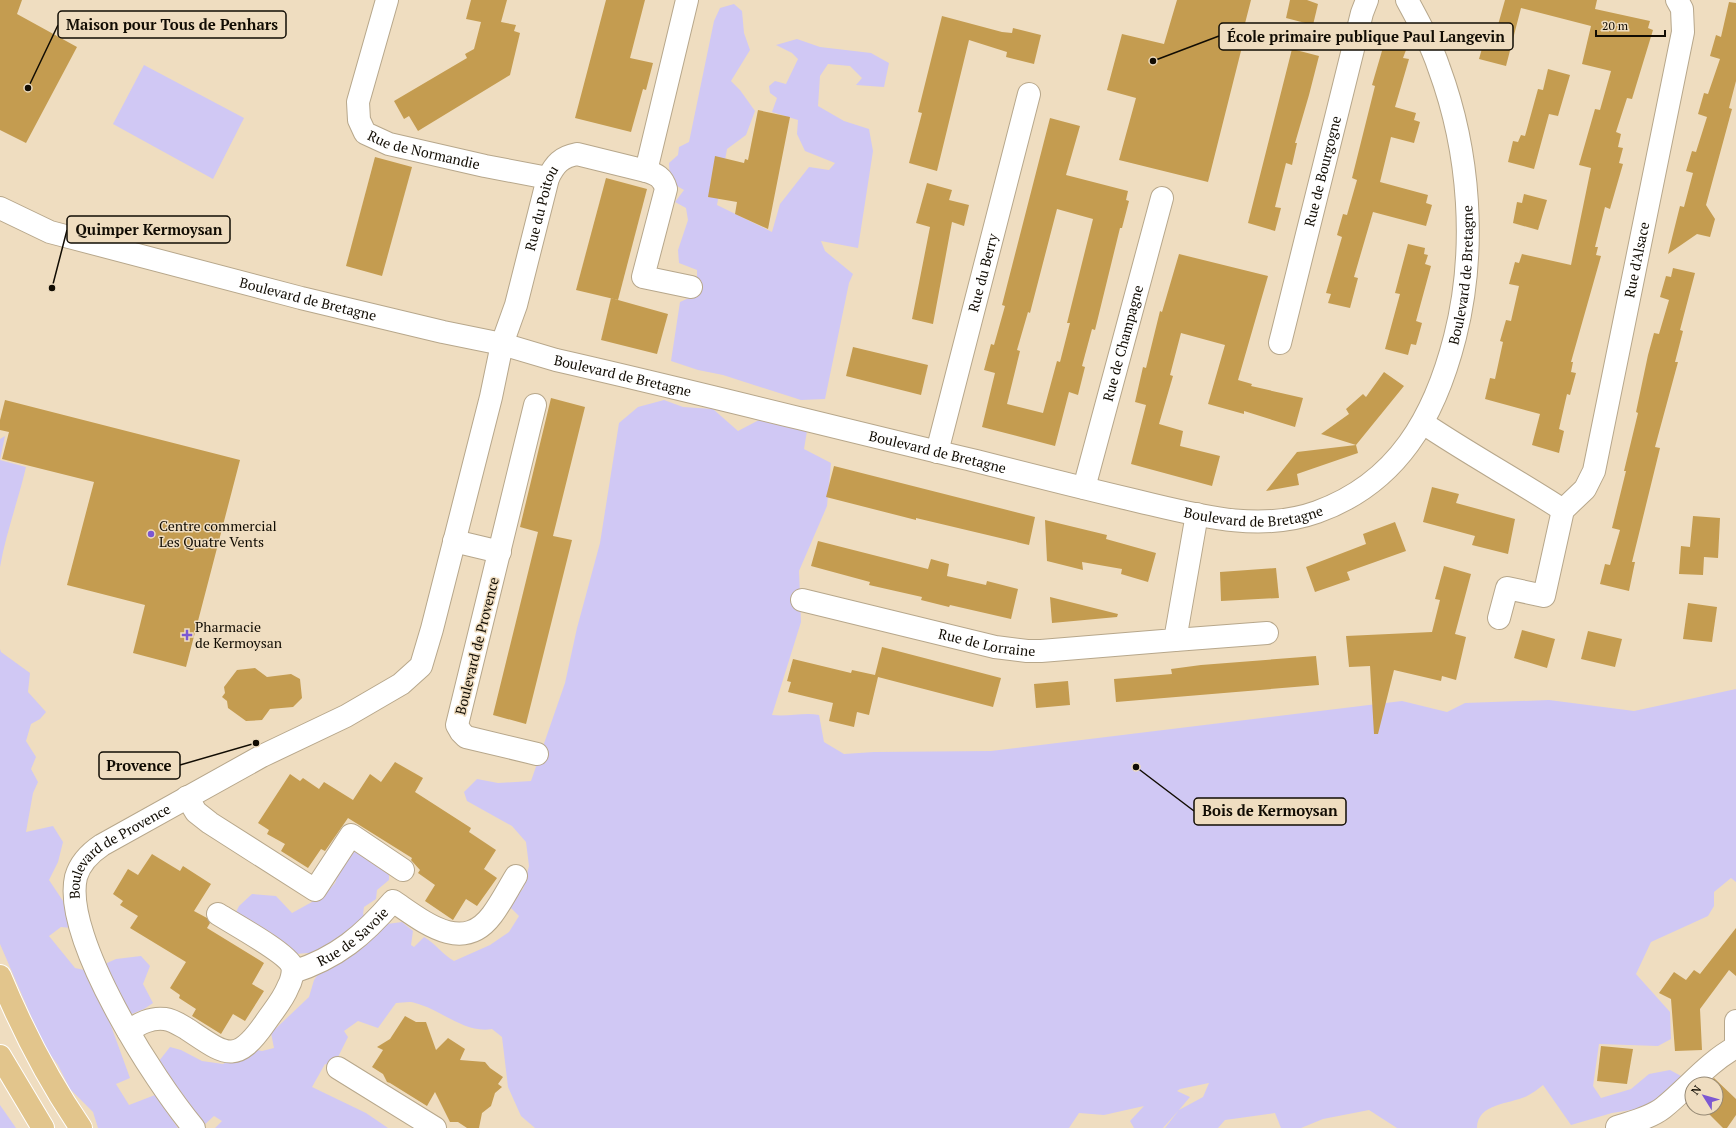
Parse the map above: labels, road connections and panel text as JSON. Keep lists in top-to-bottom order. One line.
{"streets":{"street":["Rue de Normandie","Rue de Bourgogne","Rue du Poitou","Rue d'Alsace","Rue du Berry","Boulevard de Bretagne","Rue de Champagne","Rue de Lorraine","Boulevard de Provence","Rue de Savoie"]},"crossings":[["Rue de Normandie","Rue du Poitou"],["Rue du Poitou","Boulevard de Bretagne"],["Rue du Poitou","Boulevard de Provence"],["Rue du Berry","Boulevard de Bretagne"],["Boulevard de Bretagne","Rue de Champagne"],["Boulevard de Bretagne","Boulevard de Provence"]],"places":{"other":["École primaire publique Paul Langevin","Maison pour Tous de Penhars","Quimper Kermoysan","Centre commercial Les Quatre Vents","Provence","Bois de Kermoysan"],"health":["Pharmacie de Kermoysan"]},"scale_bar":"20 m","north":"top left"}
